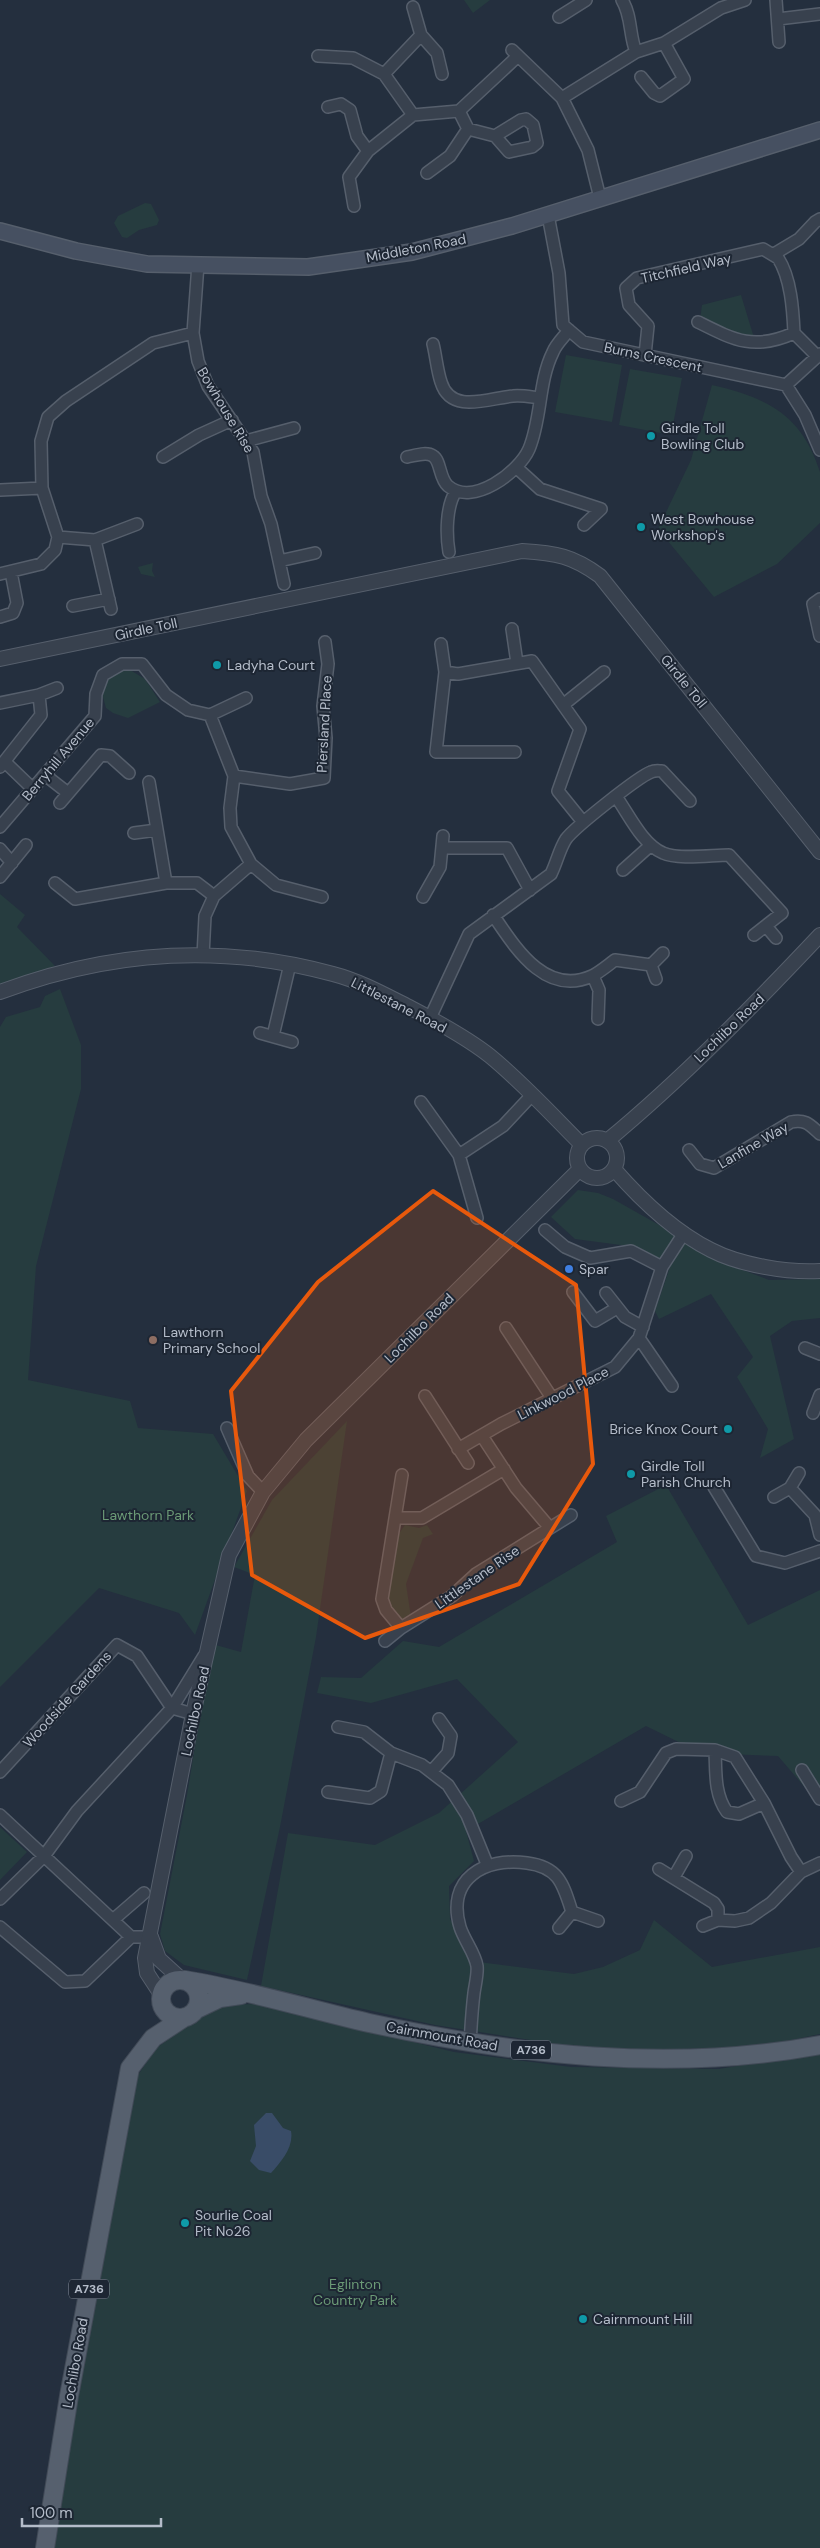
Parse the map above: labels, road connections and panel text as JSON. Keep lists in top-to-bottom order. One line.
{"streets":{"main road":["Middleton Road","Lochlibo Road","Cairnmount Road","A736"],"street":["Titchfield Way","Burns Crescent","Bowhouse Rise","Girdle Toll","Piersland Place","Berryhill Avenue","Littlestane Road","Lanfine Way","Lochilbo Road","Linkwood Place","Littlestane Rise","Woodside Gardens"]},"crossings":[["Middleton Road","Bowhouse Rise"],["Titchfield Way","Burns Crescent"],["Littlestane Road","Lochlibo Road"],["Littlestane Road","Lochilbo Road"],["Lochlibo Road","Lochilbo Road"],["Lochlibo Road","Cairnmount Road"],["Lochilbo Road","Cairnmount Road"]],"parks":["Lawthorn Park","Eglinton Country Park"],"places":["Girdle Toll Bowling Club","West Bowhouse Workshop's","Ladyha Court","Spar","Lawthorn Primary School","Brice Knox Court","Girdle Toll Parish Church","Sourlie Coal Pit No26","Cairnmount Hill"],"scale_bar":"100 m"}
